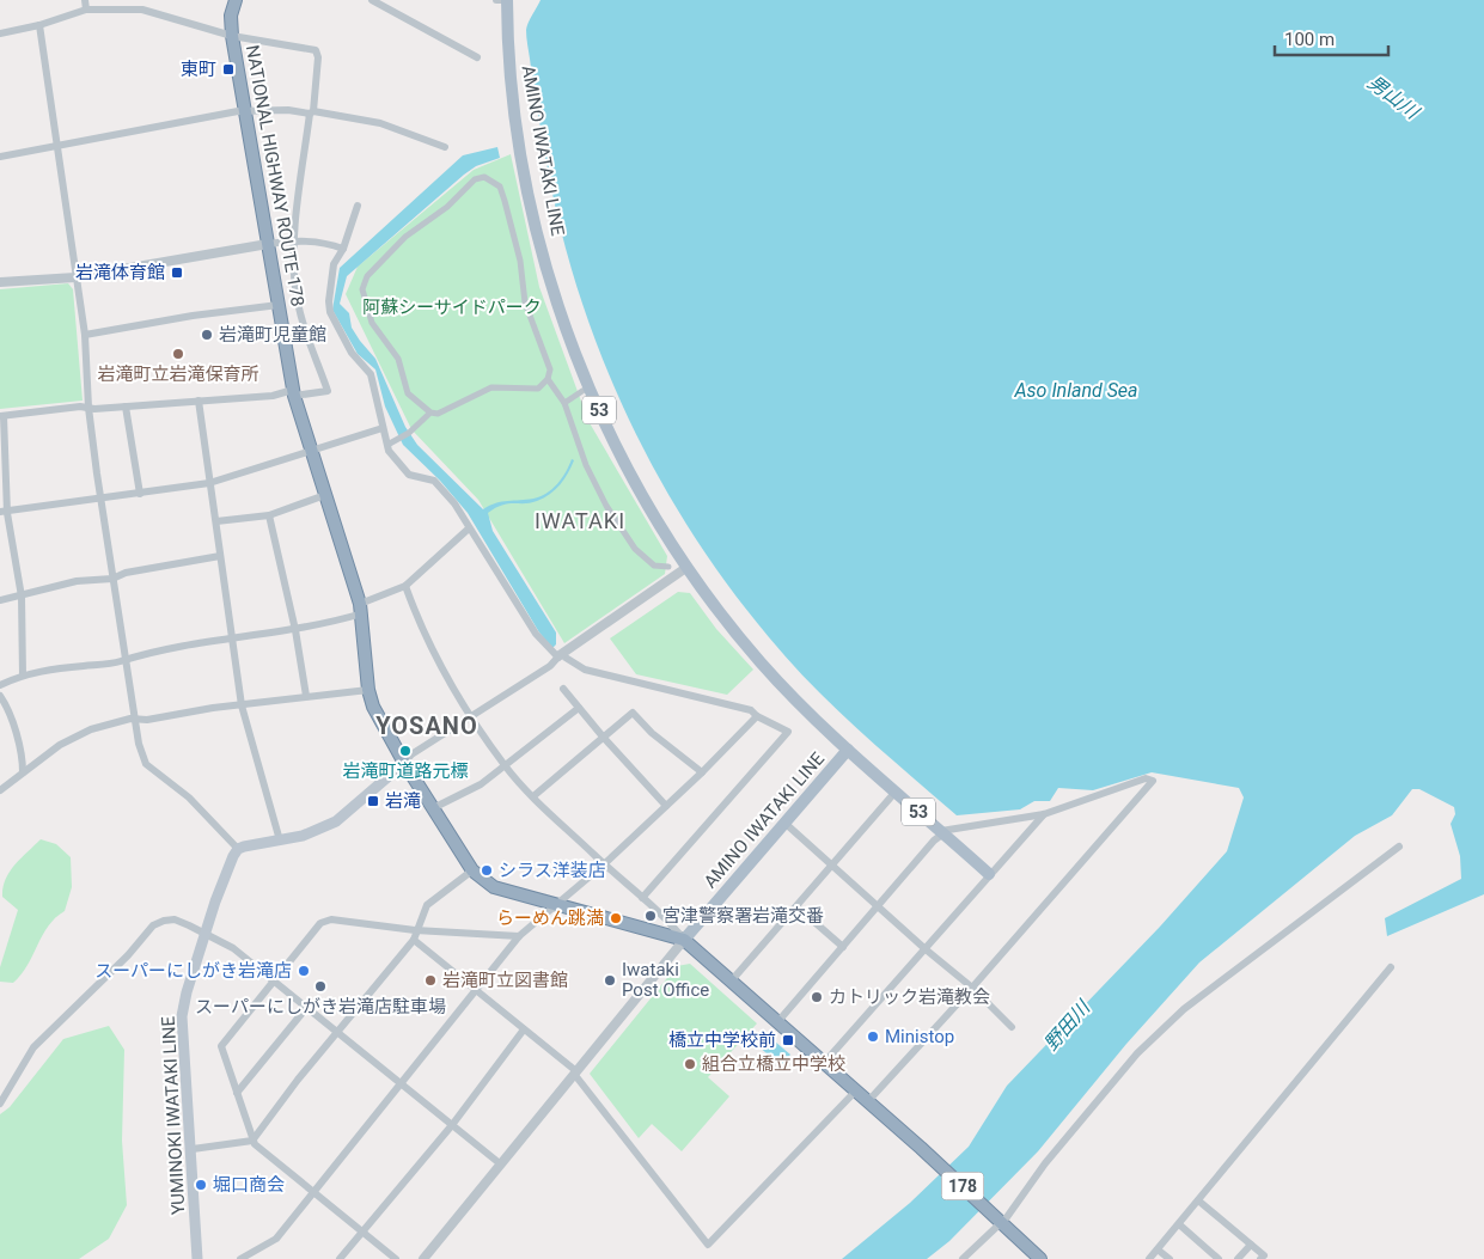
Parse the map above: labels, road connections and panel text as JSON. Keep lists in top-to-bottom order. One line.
{"streets":{"highway":["NATIONAL HIGHWAY ROUTE 178","178"],"main road":["AMINO IWATAKI LINE","53","YUMINOKI IWATAKI LINE"]},"crossings":[["AMINO IWATAKI LINE","NATIONAL HIGHWAY ROUTE 178"]],"districts":["IWATAKI","YOSANO"],"water":["男山川","Aso Inland Sea","野田川"],"parks":["阿蘇シーサイドパーク"],"places":{"transit":["東町","岩滝体育館","岩滝","橋立中学校前"],"other":["岩滝町児童館","岩滝町立岩滝保育所","岩滝町道路元標","シラス洋装店","宮津警察署岩滝交番","らーめん跳満","スーパーにしがき岩滝店","岩滝町立図書館","Iwataki Post Office","スーパーにしがき岩滝店駐車場","カトリック岩滝教会","Ministop","組合立橋立中学校","堀口商会"]},"scale_bar":"100 m"}
